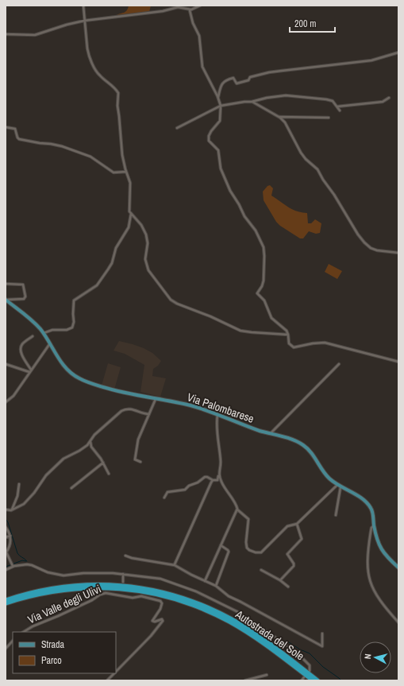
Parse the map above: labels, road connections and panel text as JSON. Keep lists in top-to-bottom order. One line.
{"streets":{"highway":["Autostrada del Sole"],"main road":["Via Palombarese"],"street":["Via Valle degli Ulivi"]},"legend":["Strada","Parco"],"scale_bar":"200 m","north":"left"}
